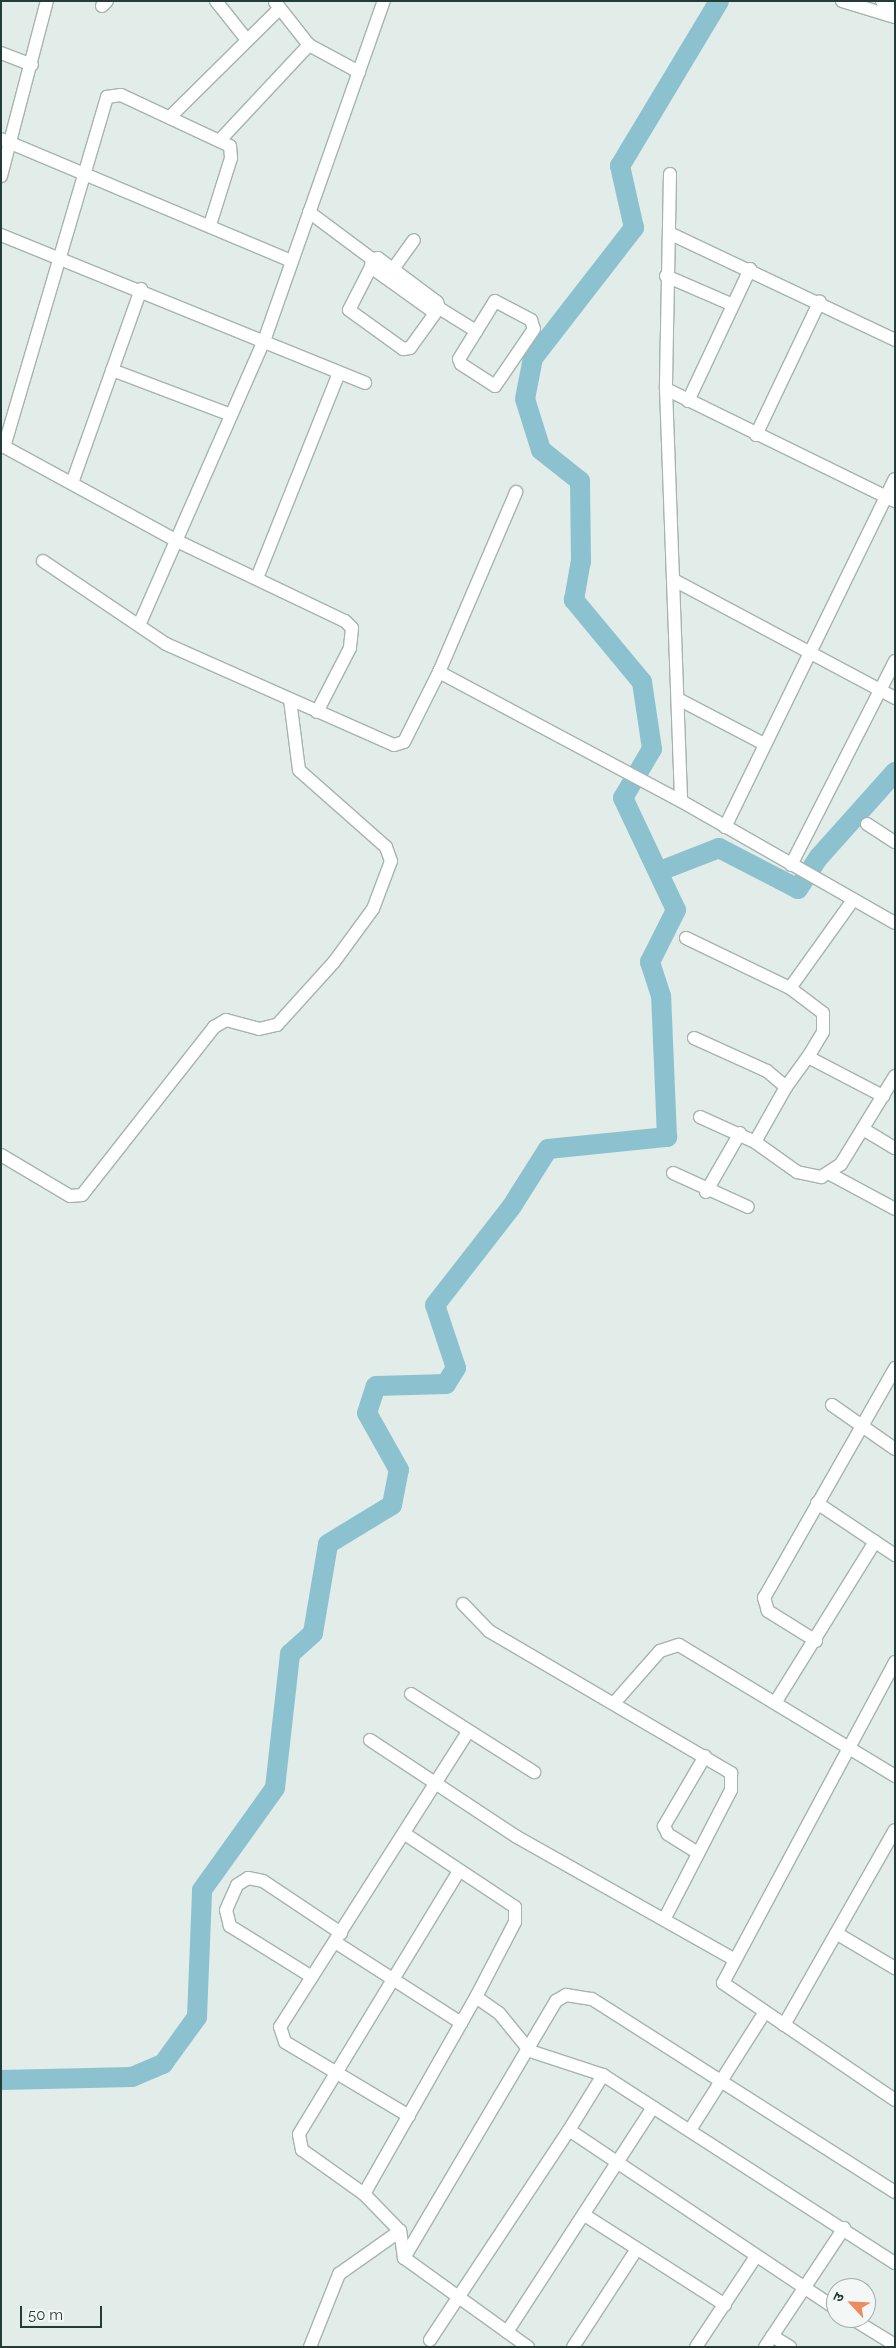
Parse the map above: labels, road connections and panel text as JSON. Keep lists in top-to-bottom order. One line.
{"scale_bar":"50 m","north":"top left"}
